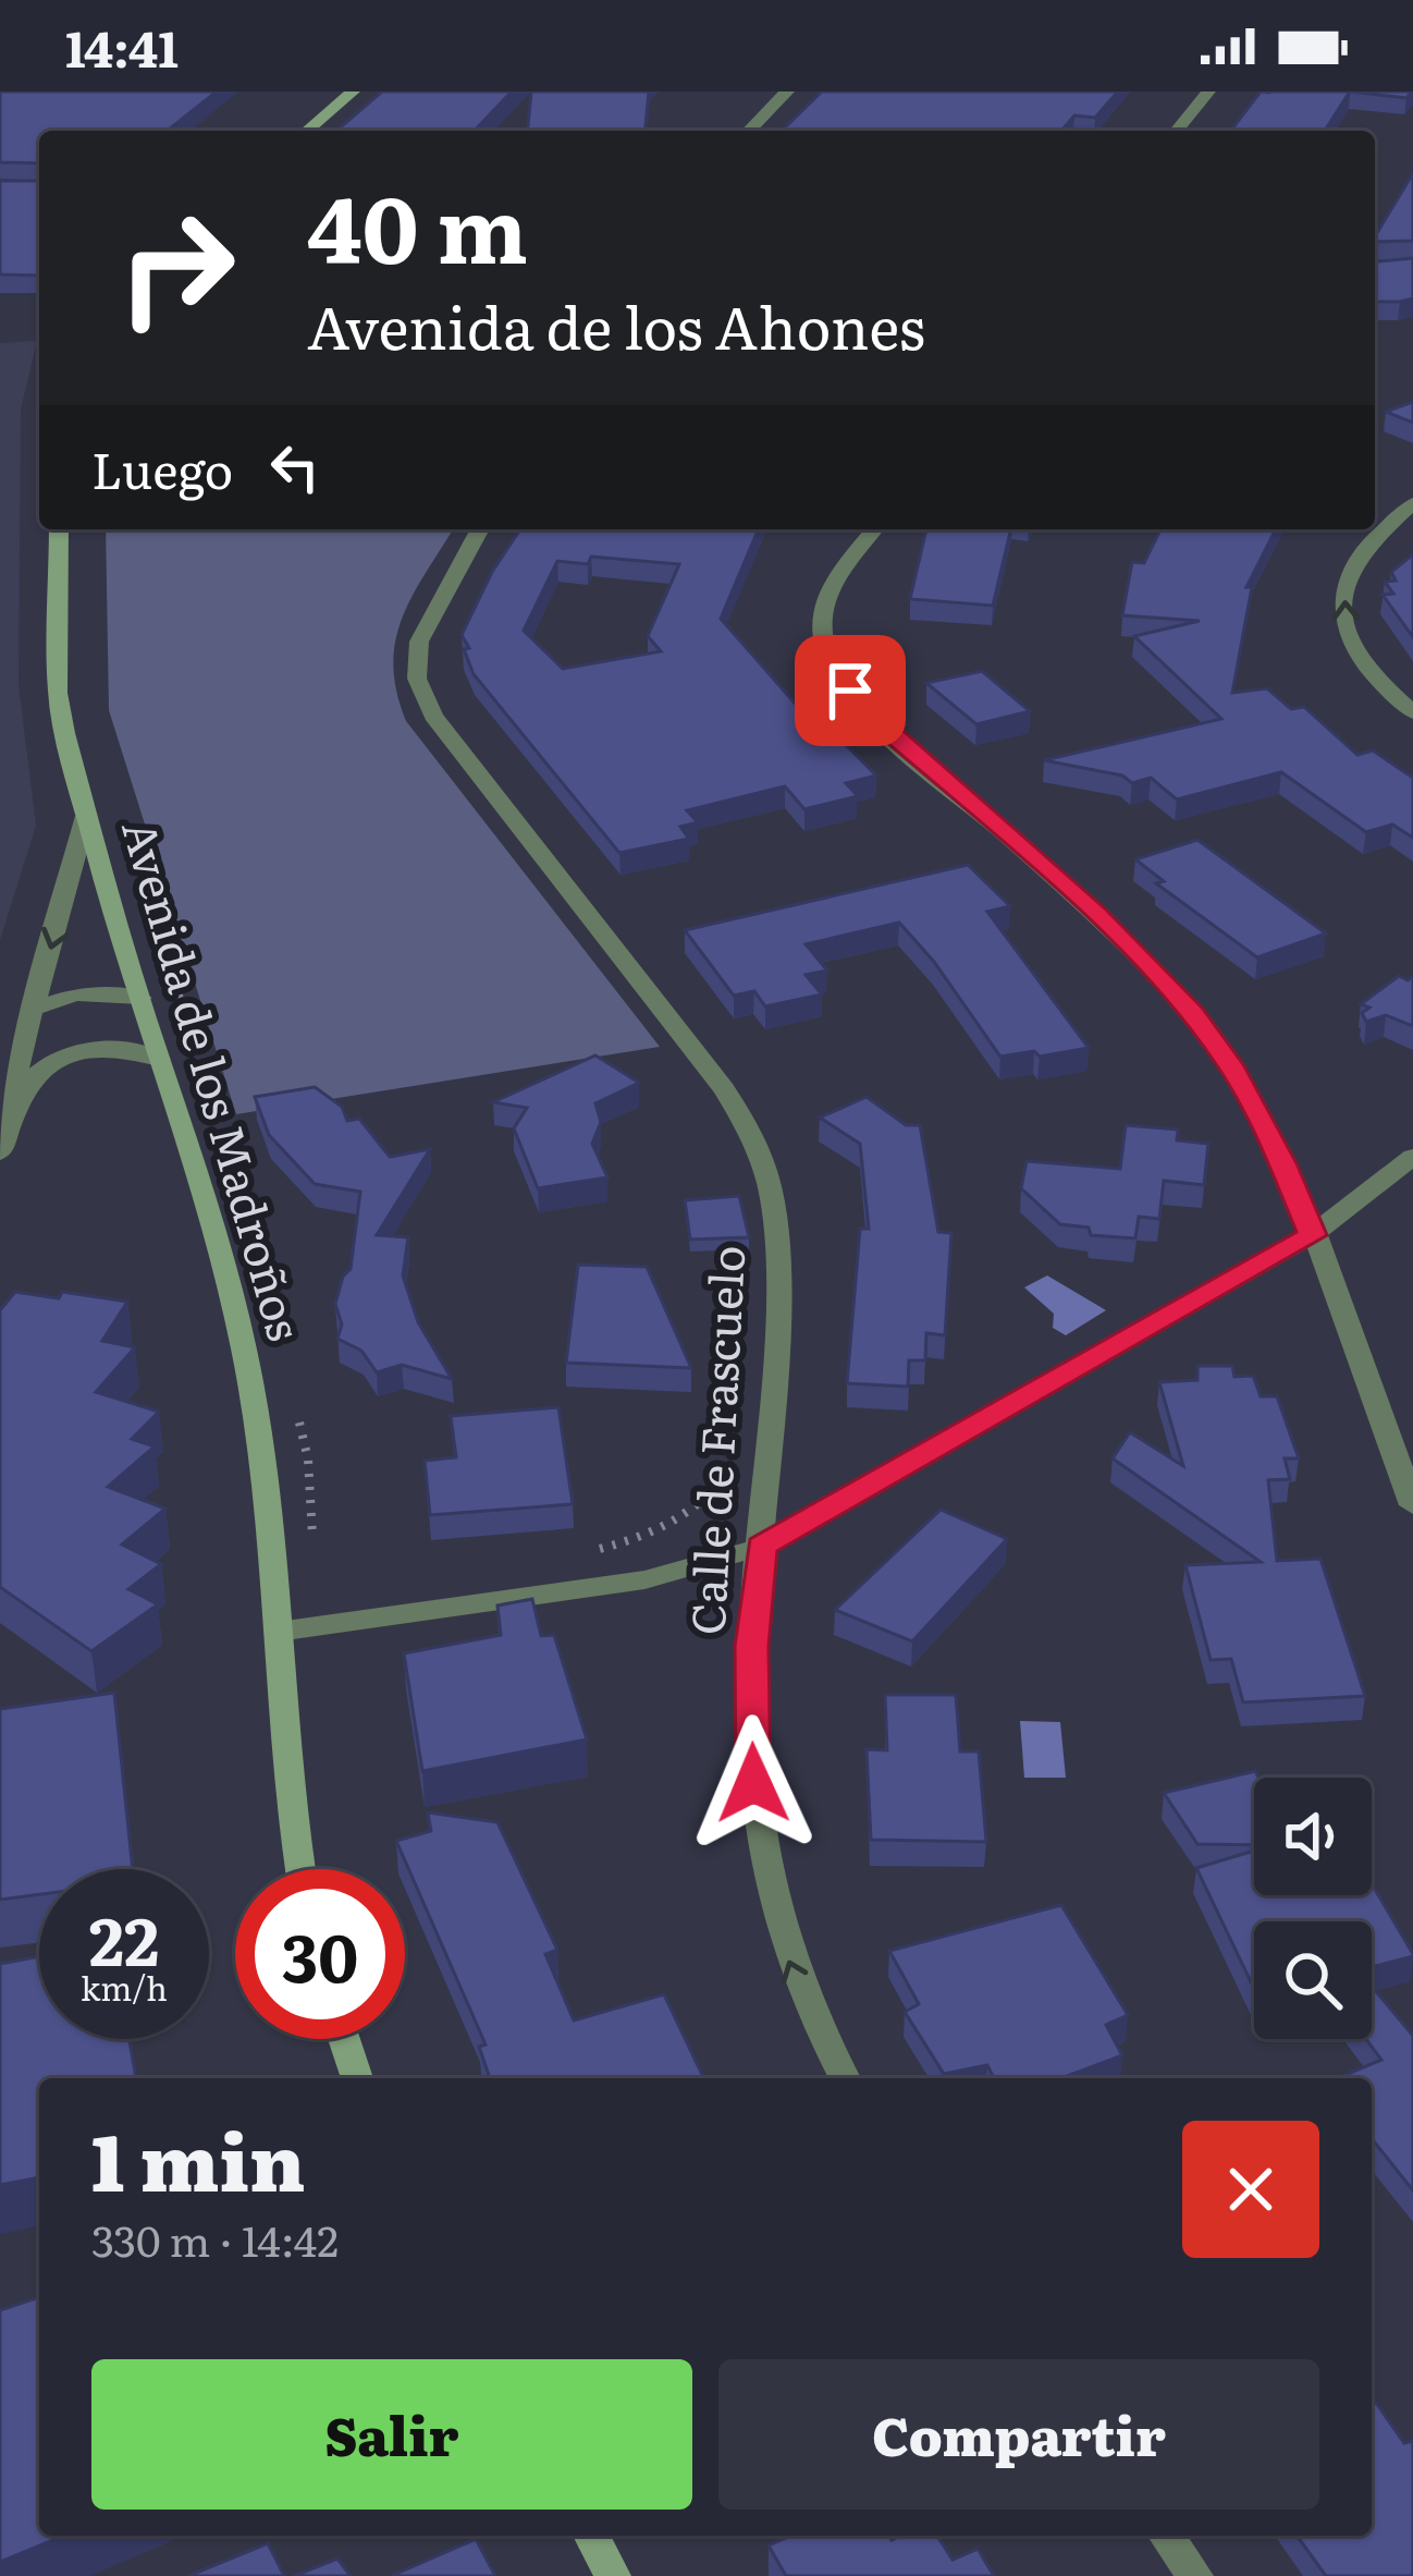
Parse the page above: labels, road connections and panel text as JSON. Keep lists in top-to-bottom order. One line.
{"streets":{"street":["Avenida de los Madroños","Calle de Frascuelo"]},"page":{"status":"14:41","turn":["40 m","Avenida de los Ahones"],"then":"Luego","speed":"22 km/h","limit":"30","heading":["1 min","330 m · 14:42"],"buttons":["Salir","Compartir"]}}
